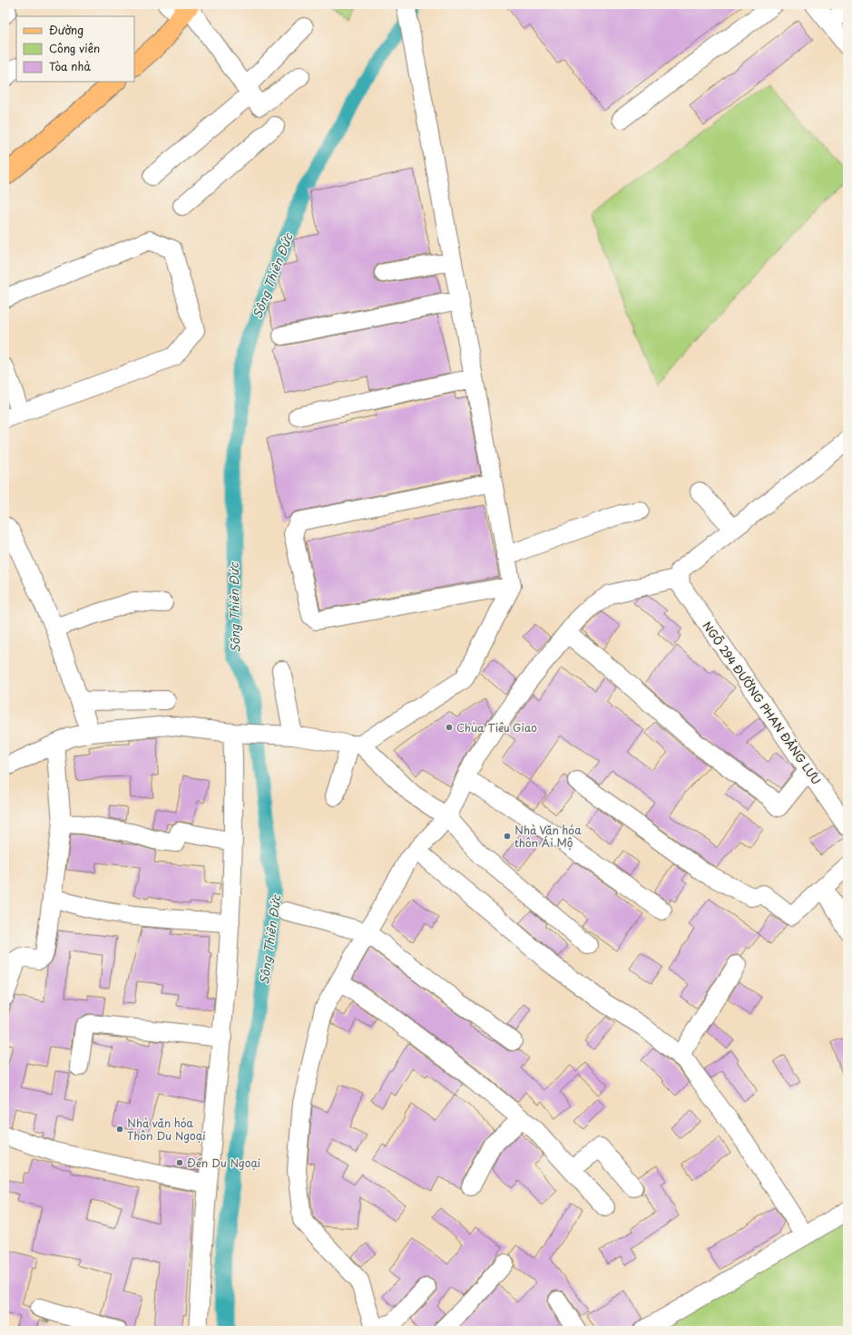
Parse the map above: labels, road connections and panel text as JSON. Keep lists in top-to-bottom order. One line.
{"streets":{"street":["NGÕ 294 ĐƯỜNG PHAN ĐĂNG LƯU"]},"water":["Sông Thiên Đức"],"places":["Chùa Tiêu Giao","Nhà Văn hóa thôn Ái Mộ","Nhà văn hóa Thôn Du Ngoại","Đền Du Ngoại"],"legend":["Đường","Công viên","Tòa nhà"]}
